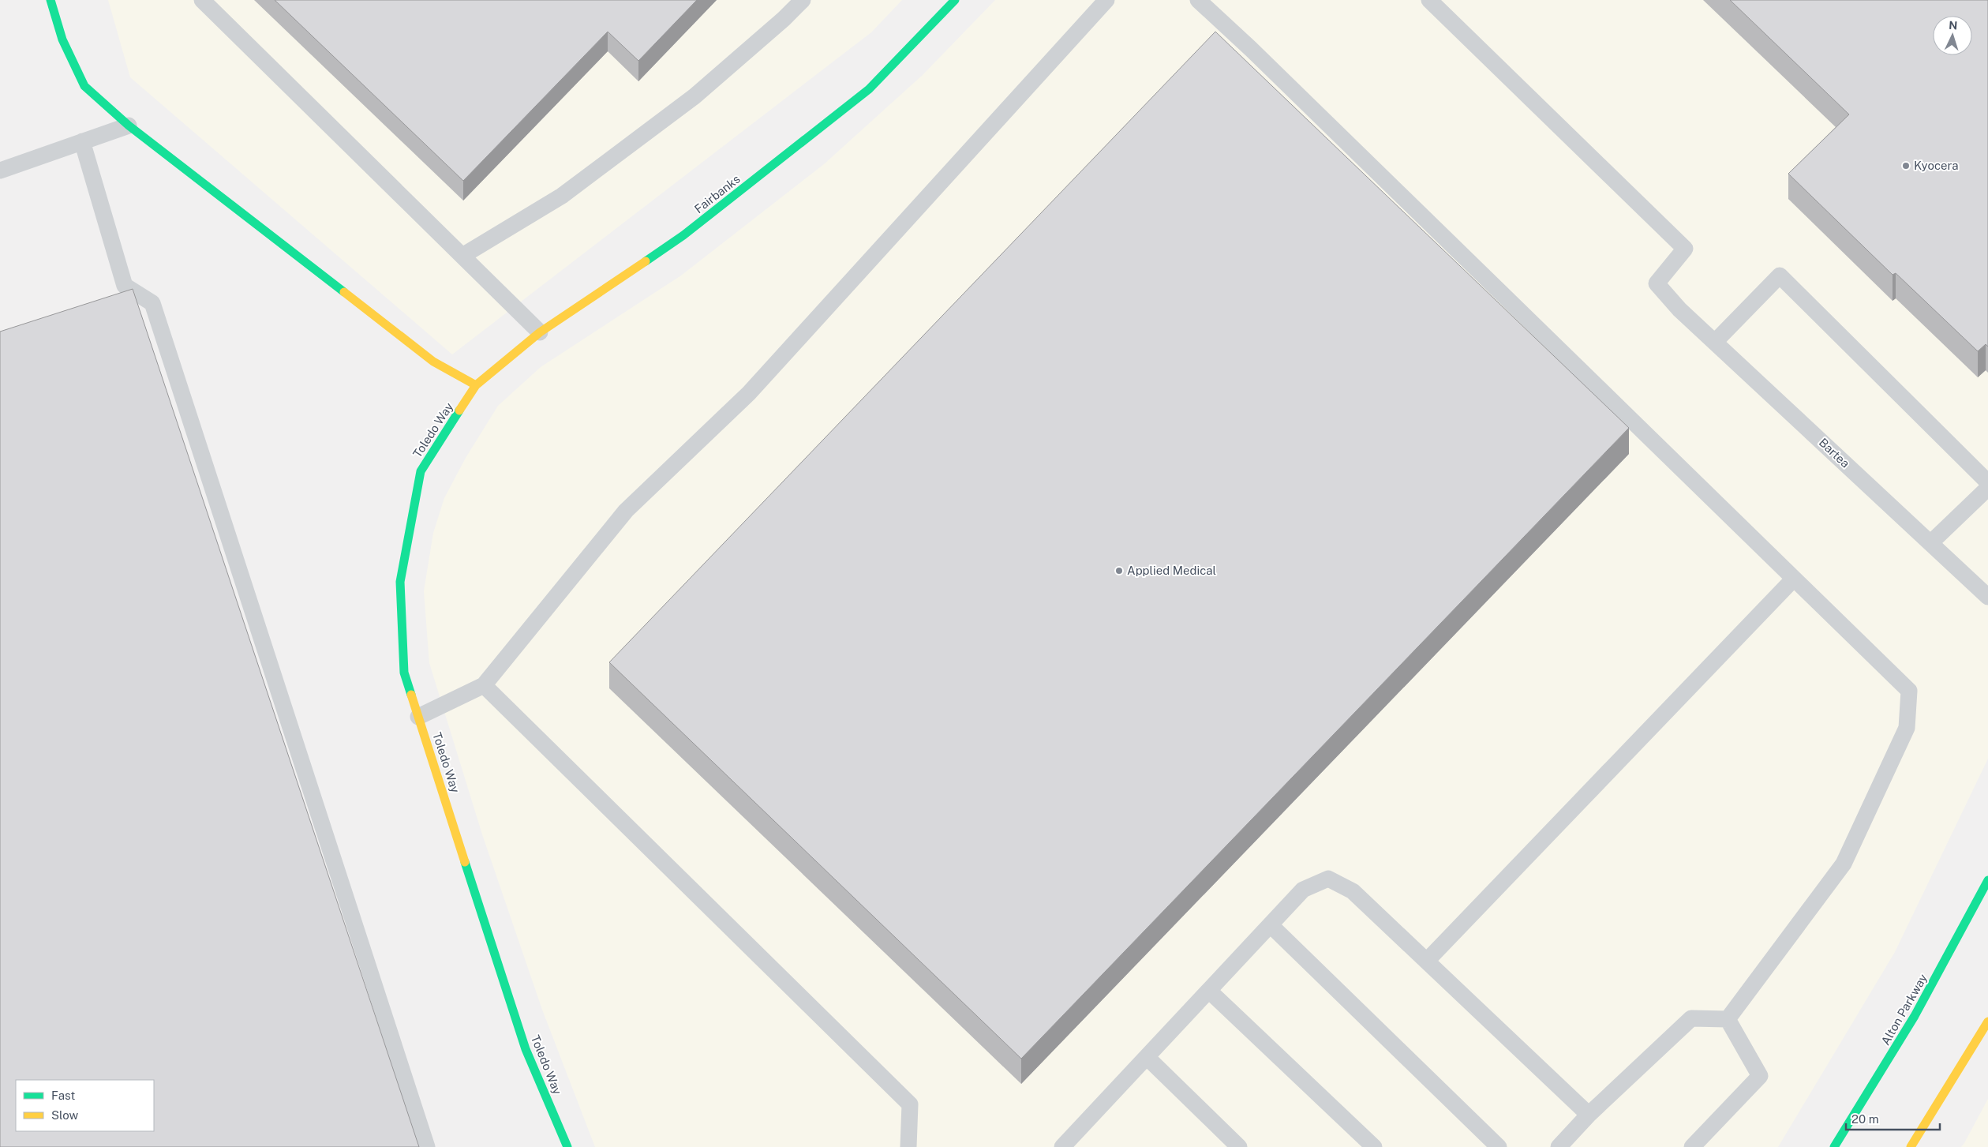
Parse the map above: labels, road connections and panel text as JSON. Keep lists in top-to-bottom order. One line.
{"streets":{"street":["Fairbanks","Toledo Way","Alton Parkway"],"lane":["Bartea"]},"crossings":[["Fairbanks","Toledo Way"]],"places":["Kyocera","Applied Medical"],"legend":["Fast","Slow"],"scale_bar":"20 m","north":"top"}
